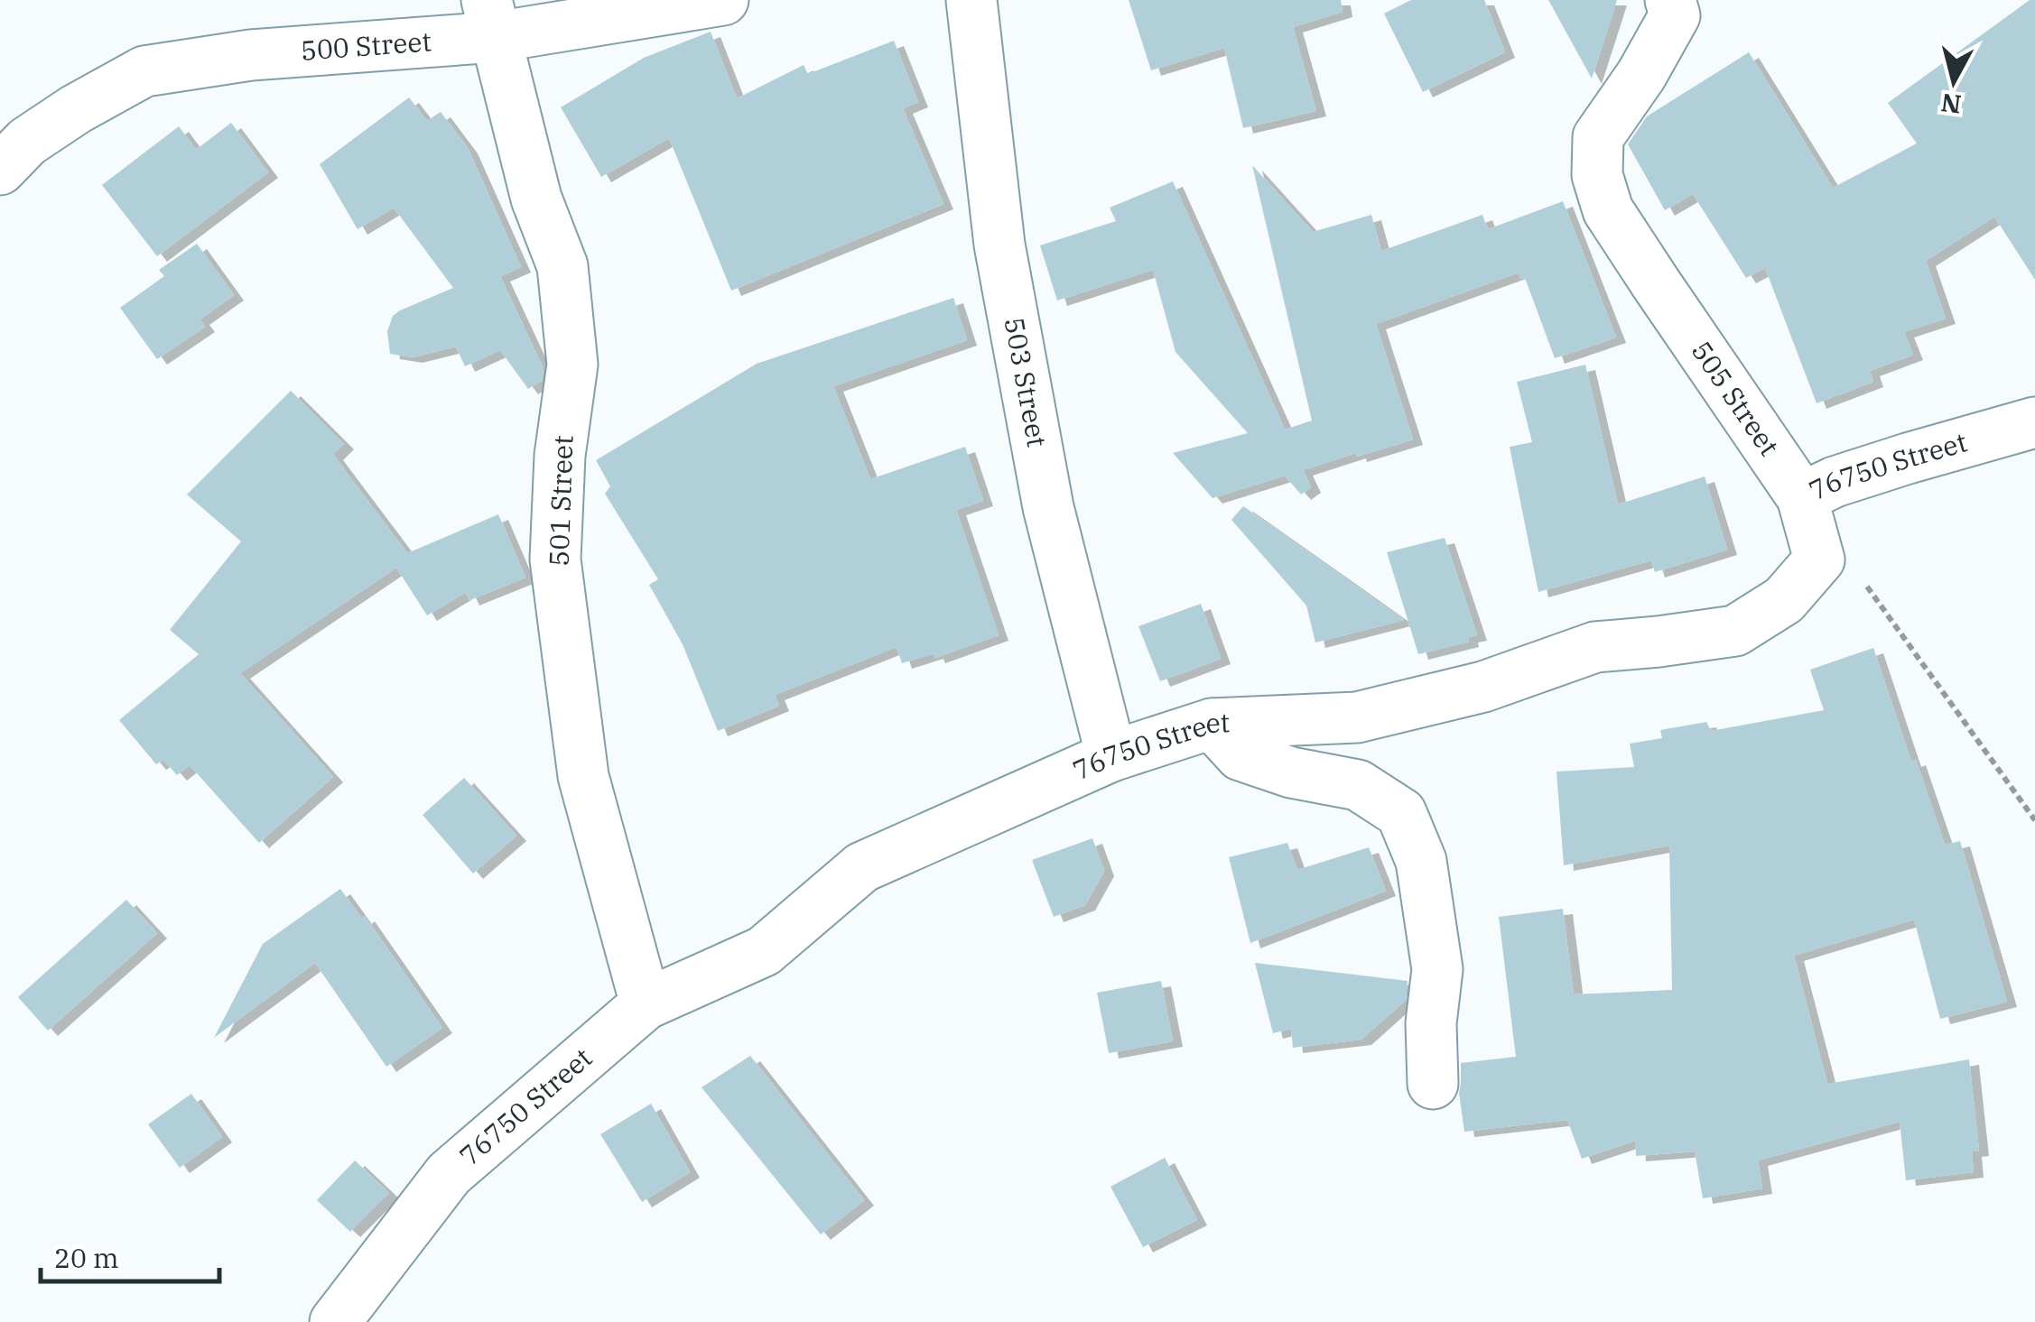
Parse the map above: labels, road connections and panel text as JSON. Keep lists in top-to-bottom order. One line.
{"streets":{"street":["500 Street","503 Street","505 Street","76750 Street","501 Street"]},"crossings":[["500 Street","501 Street"],["503 Street","76750 Street"],["505 Street","76750 Street"],["76750 Street","501 Street"]],"scale_bar":"20 m","north":"bottom"}
